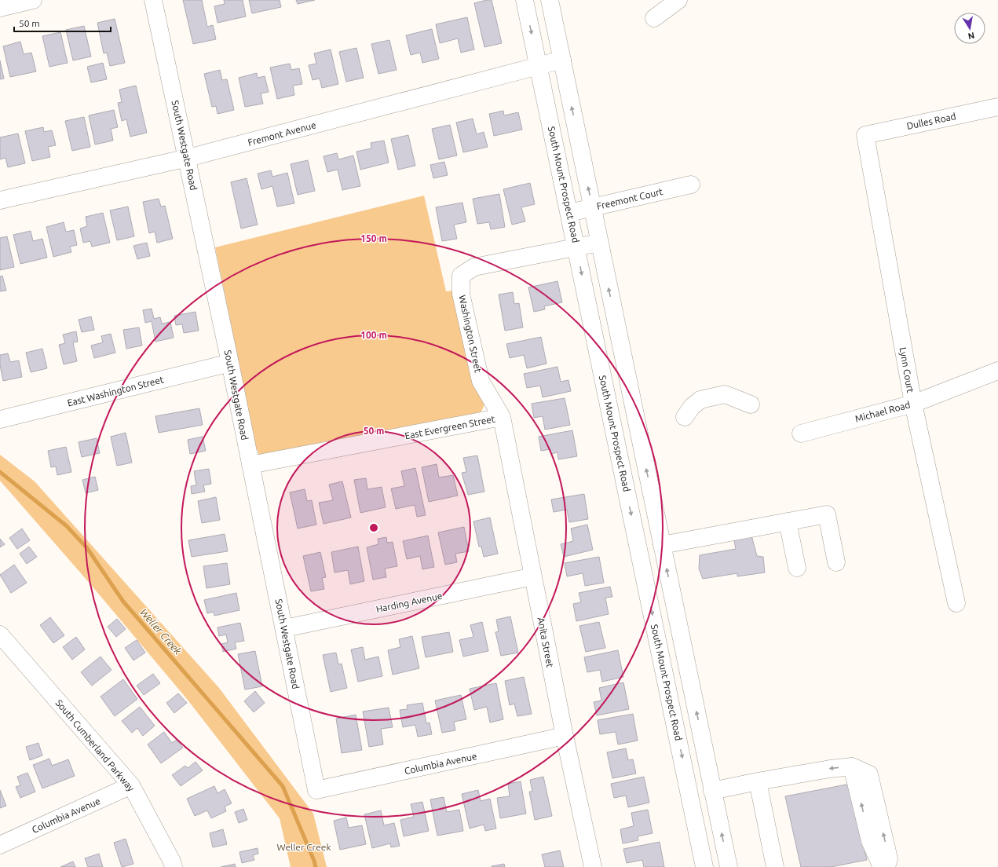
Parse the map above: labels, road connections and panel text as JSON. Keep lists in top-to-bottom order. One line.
{"streets":{"street":["Dulles Road","Fremont Avenue","South Westgate Road","South Mount Prospect Road","Freemont Court","Washington Street","Lynn Court","East Washington Street","Michael Road","East Evergreen Street","Harding Avenue","Anita Street","South Cumberland Parkway","Columbia Avenue"]},"crossings":[["Dulles Road","Lynn Court"],["Fremont Avenue","South Westgate Road"],["Fremont Avenue","South Mount Prospect Road"],["South Westgate Road","East Washington Street"],["South Westgate Road","East Evergreen Street"],["South Westgate Road","Harding Avenue"],["South Westgate Road","Columbia Avenue"],["South Mount Prospect Road","Freemont Court"],["South Mount Prospect Road","Washington Street"],["Washington Street","East Evergreen Street"],["Washington Street","Anita Street"],["Lynn Court","Michael Road"],["East Evergreen Street","Anita Street"],["Harding Avenue","Anita Street"],["Anita Street","Columbia Avenue"],["South Cumberland Parkway","Columbia Avenue"]],"water":["Weller Creek"],"parks":["Weller Creek"],"scale_bar":"50 m","north":"bottom","rings":["150 m","100 m","50 m"]}
